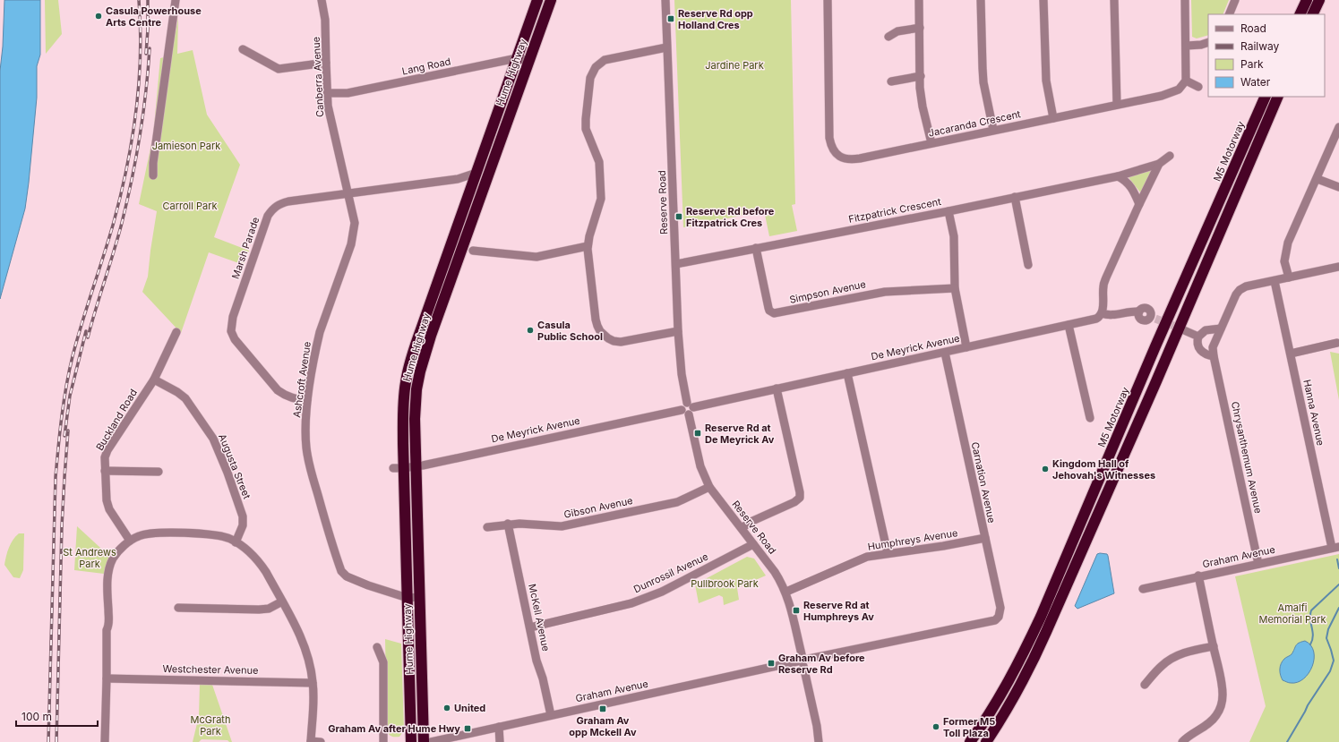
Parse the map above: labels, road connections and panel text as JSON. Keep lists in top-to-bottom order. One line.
{"streets":{"highway":["Hume Highway","M5 Motorway"],"street":["Lang Road","Canberra Avenue","Jacaranda Crescent","Reserve Road","Fitzpatrick Crescent","Marsh Parade","Simpson Avenue","De Meyrick Avenue","Ashcroft Avenue","Hanna Avenue","Buckland Road","Chrysanthemum Avenue","Augusta Street","Carnation Avenue","Gibson Avenue","Humphreys Avenue","Graham Avenue","Dunrossil Avenue","McKell Avenue","Westchester Avenue"]},"crossings":[["Lang Road","Hume Highway"],["Lang Road","Canberra Avenue"],["Hume Highway","Marsh Parade"],["Hume Highway","De Meyrick Avenue"],["Hume Highway","Ashcroft Avenue"],["Canberra Avenue","Marsh Parade"],["Canberra Avenue","Ashcroft Avenue"],["Reserve Road","Fitzpatrick Crescent"],["Reserve Road","De Meyrick Avenue"],["Reserve Road","Gibson Avenue"],["Reserve Road","Humphreys Avenue"],["Reserve Road","Graham Avenue"],["Reserve Road","Dunrossil Avenue"],["Fitzpatrick Crescent","Simpson Avenue"],["Fitzpatrick Crescent","De Meyrick Avenue"],["Marsh Parade","Ashcroft Avenue"],["De Meyrick Avenue","Carnation Avenue"],["Hanna Avenue","Graham Avenue"],["Buckland Road","Augusta Street"],["Chrysanthemum Avenue","Graham Avenue"],["Carnation Avenue","Humphreys Avenue"],["Carnation Avenue","Graham Avenue"],["Gibson Avenue","McKell Avenue"],["Graham Avenue","McKell Avenue"],["Dunrossil Avenue","McKell Avenue"]],"parks":["Jardine Park","Jamieson Park","Carroll Park","St Andrews Park","Pullbrook Park","Amalfi Memorial Park","McGrath Park"],"places":{"other":["Casula Powerhouse Arts Centre","Casula Public School","Kingdom Hall of Jehovah's Witnesses","United","Former M5 Toll Plaza"],"transit":["Reserve Rd opp Holland Cres","Reserve Rd before Fitzpatrick Cres","Reserve Rd at De Meyrick Av","Reserve Rd at Humphreys Av","Graham Av before Reserve Rd","Graham Av opp Mckell Av","Graham Av after Hume Hwy"]},"legend":["Road","Railway","Park","Water"],"scale_bar":"100 m"}
